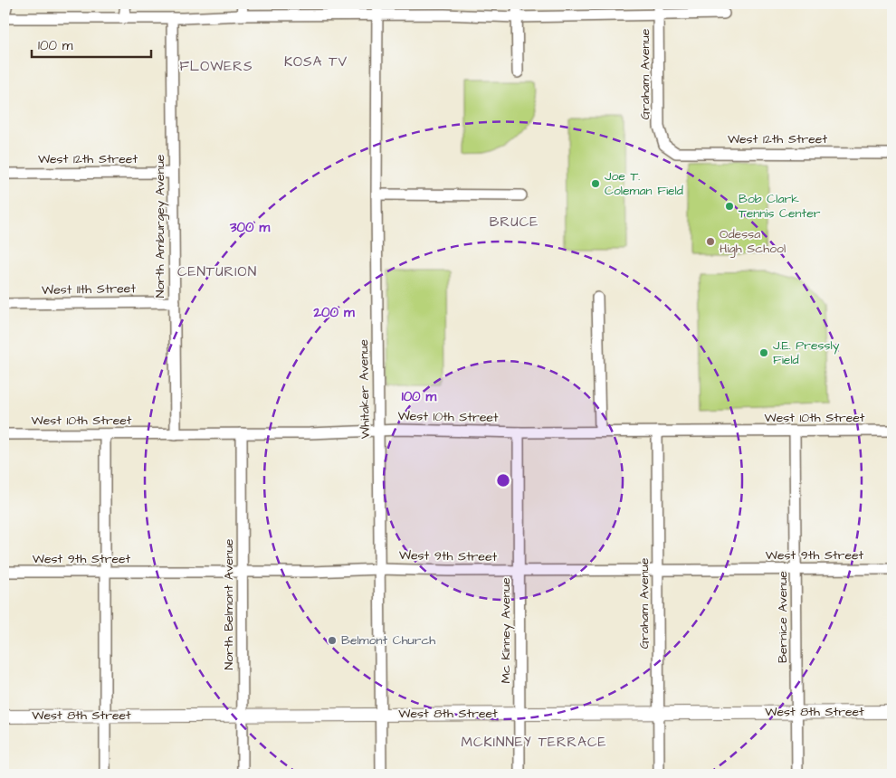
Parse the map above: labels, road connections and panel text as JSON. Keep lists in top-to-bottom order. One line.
{"streets":{"main road":["West 8th Street"],"street":["Graham Avenue","West 12th Street","North Amburgey Avenue","West 11th Street","Whitaker Avenue","West 10th Street","West 9th Street","North Belmont Avenue","Bernice Avenue","Mc Kinney Avenue"]},"crossings":[["Graham Avenue","West 12th Street"],["Graham Avenue","West 10th Street"],["Graham Avenue","West 9th Street"],["Graham Avenue","West 8th Street"],["West 12th Street","North Amburgey Avenue"],["North Amburgey Avenue","West 11th Street"],["North Amburgey Avenue","West 10th Street"],["Whitaker Avenue","West 10th Street"],["Whitaker Avenue","West 9th Street"],["Whitaker Avenue","West 8th Street"],["West 10th Street","North Belmont Avenue"],["West 10th Street","Bernice Avenue"],["West 10th Street","Mc Kinney Avenue"],["West 9th Street","North Belmont Avenue"],["West 9th Street","Bernice Avenue"],["West 9th Street","Mc Kinney Avenue"],["North Belmont Avenue","West 8th Street"],["Bernice Avenue","West 8th Street"],["Mc Kinney Avenue","West 8th Street"]],"districts":["KOSA TV","FLOWERS","BRUCE","CENTURION","MCKINNEY TERRACE"],"places":["Joe T. Coleman Field","Bob Clark Tennis Center","Odessa High School","J.E. Pressly Field","Belmont Church"],"scale_bar":"100 m","rings":["300 m","200 m","100 m"]}
